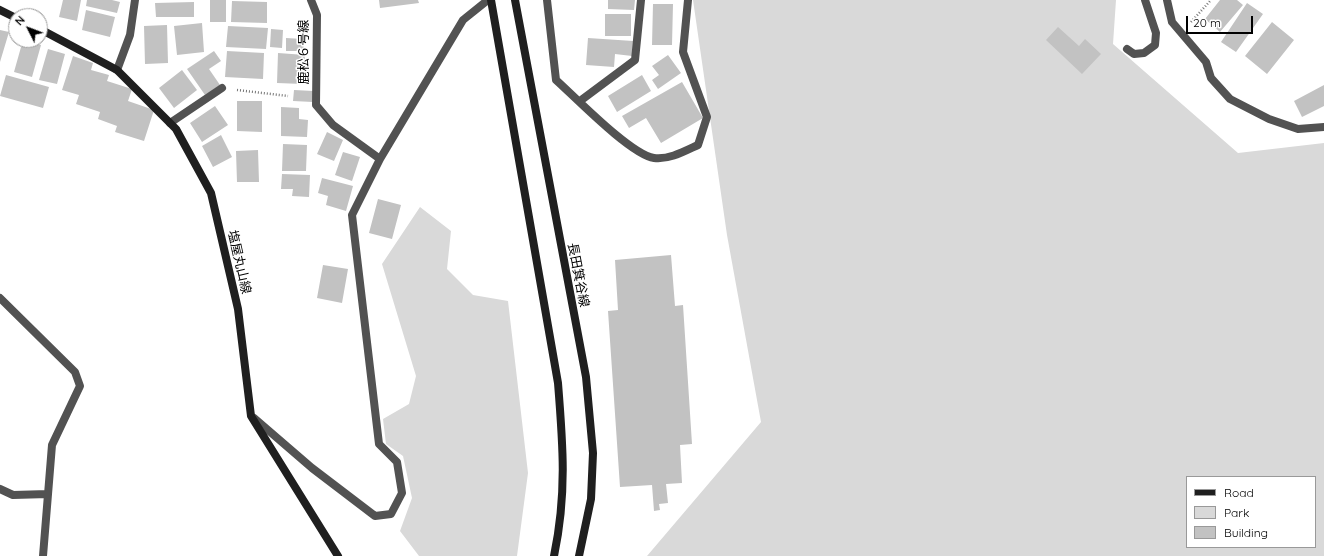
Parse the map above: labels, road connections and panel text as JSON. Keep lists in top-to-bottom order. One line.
{"streets":{"street":["鹿松６号線","塩屋丸山線","長田箕谷線"]},"legend":["Road","Park","Building"],"scale_bar":"20 m","north":"top left"}
